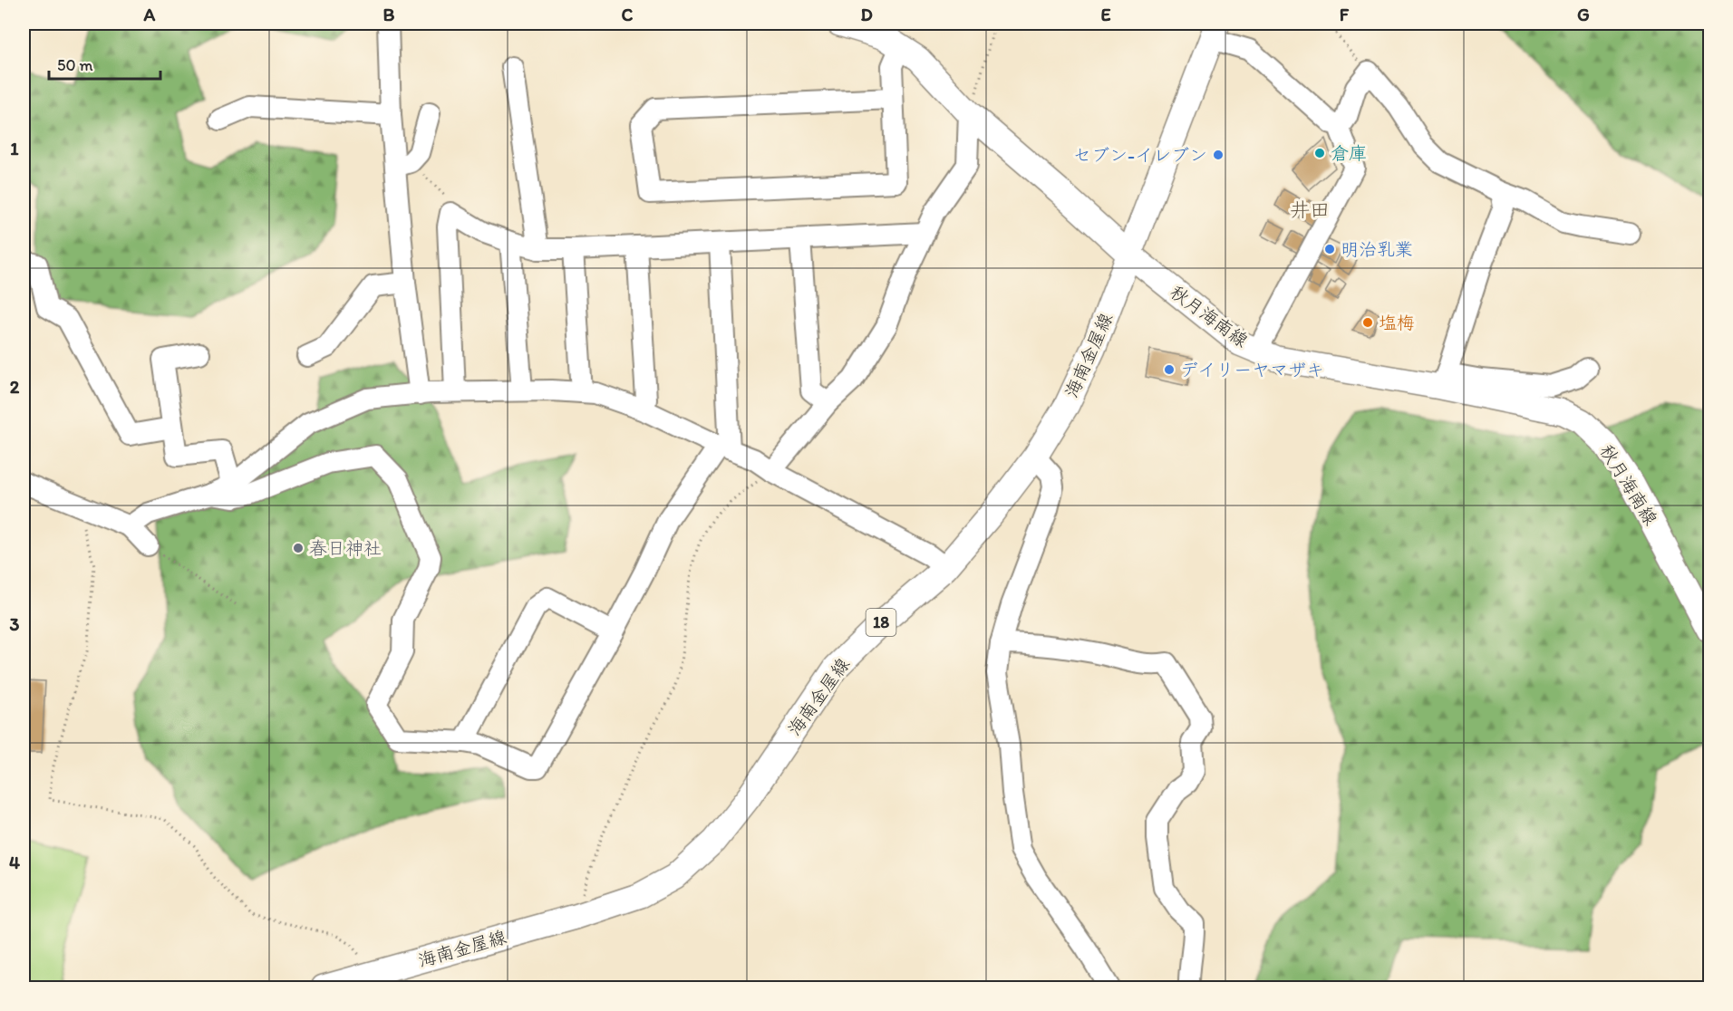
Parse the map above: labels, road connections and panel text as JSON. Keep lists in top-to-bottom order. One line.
{"streets":{"main road":["秋月海南線","海南金屋線","18"]},"crossings":[["秋月海南線","海南金屋線"]],"districts":["井田"],"places":["倉庫","セブン-イレブン","明治乳業","塩梅","デイリーヤマザキ","春日神社"],"scale_bar":"50 m","grid":{"columns":["A","B","C","D","E","F","G"],"rows":["1","2","3","4"]}}
